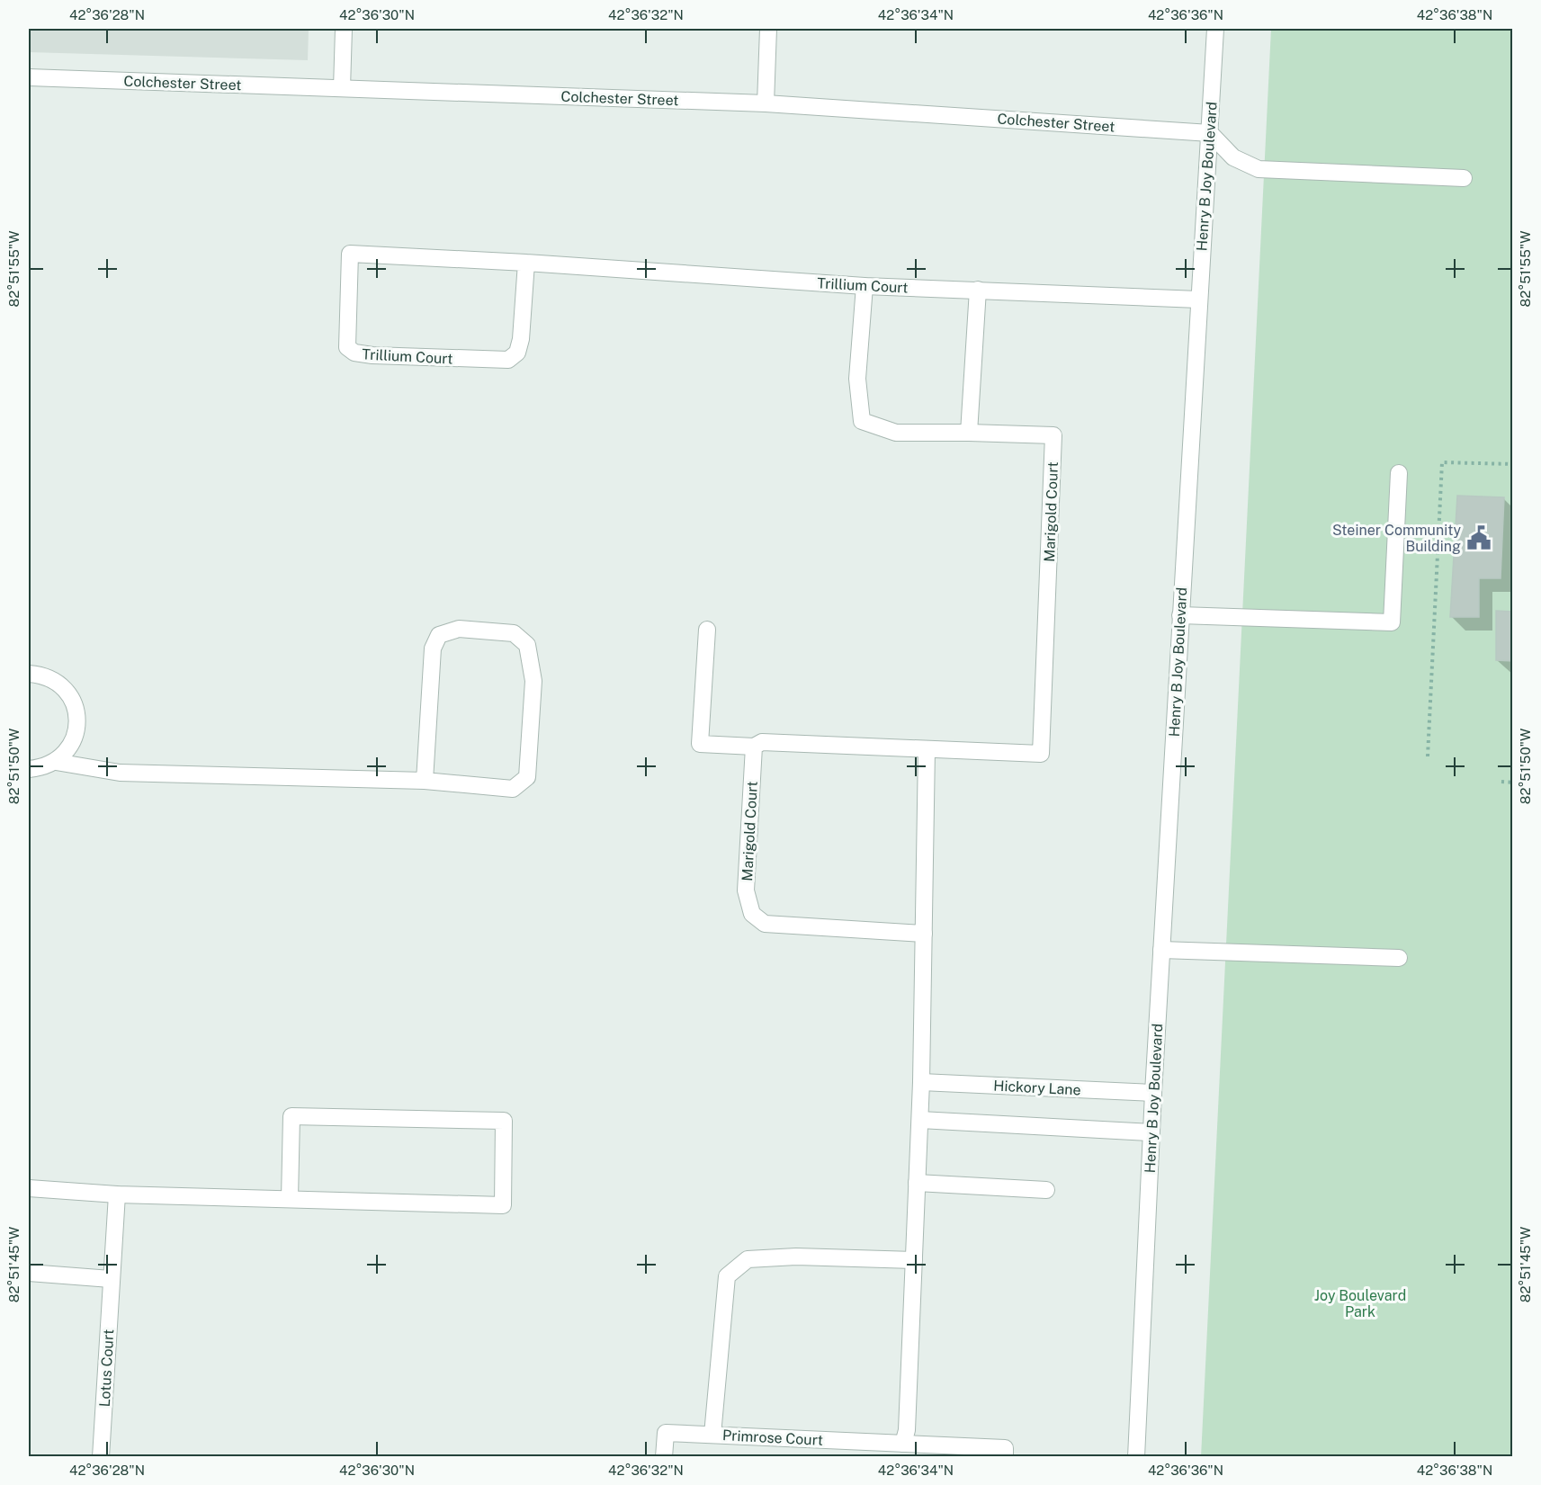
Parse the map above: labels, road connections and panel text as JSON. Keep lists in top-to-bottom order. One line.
{"streets":{"street":["Colchester Street","Henry B Joy Boulevard","Trillium Court","Marigold Court","Hickory Lane","Lotus Court","Primrose Court"]},"crossings":[["Colchester Street","Henry B Joy Boulevard"],["Henry B Joy Boulevard","Trillium Court"],["Henry B Joy Boulevard","Hickory Lane"],["Trillium Court","Marigold Court"]],"parks":["Joy Boulevard Park"],"places":{"public building":["Steiner Community Building"]},"coordinates":["42°36'28\"N","42°36'30\"N","42°36'32\"N","42°36'34\"N","42°36'36\"N","42°36'38\"N","82°51'55\"W","82°51'50\"W","82°51'45\"W"]}
